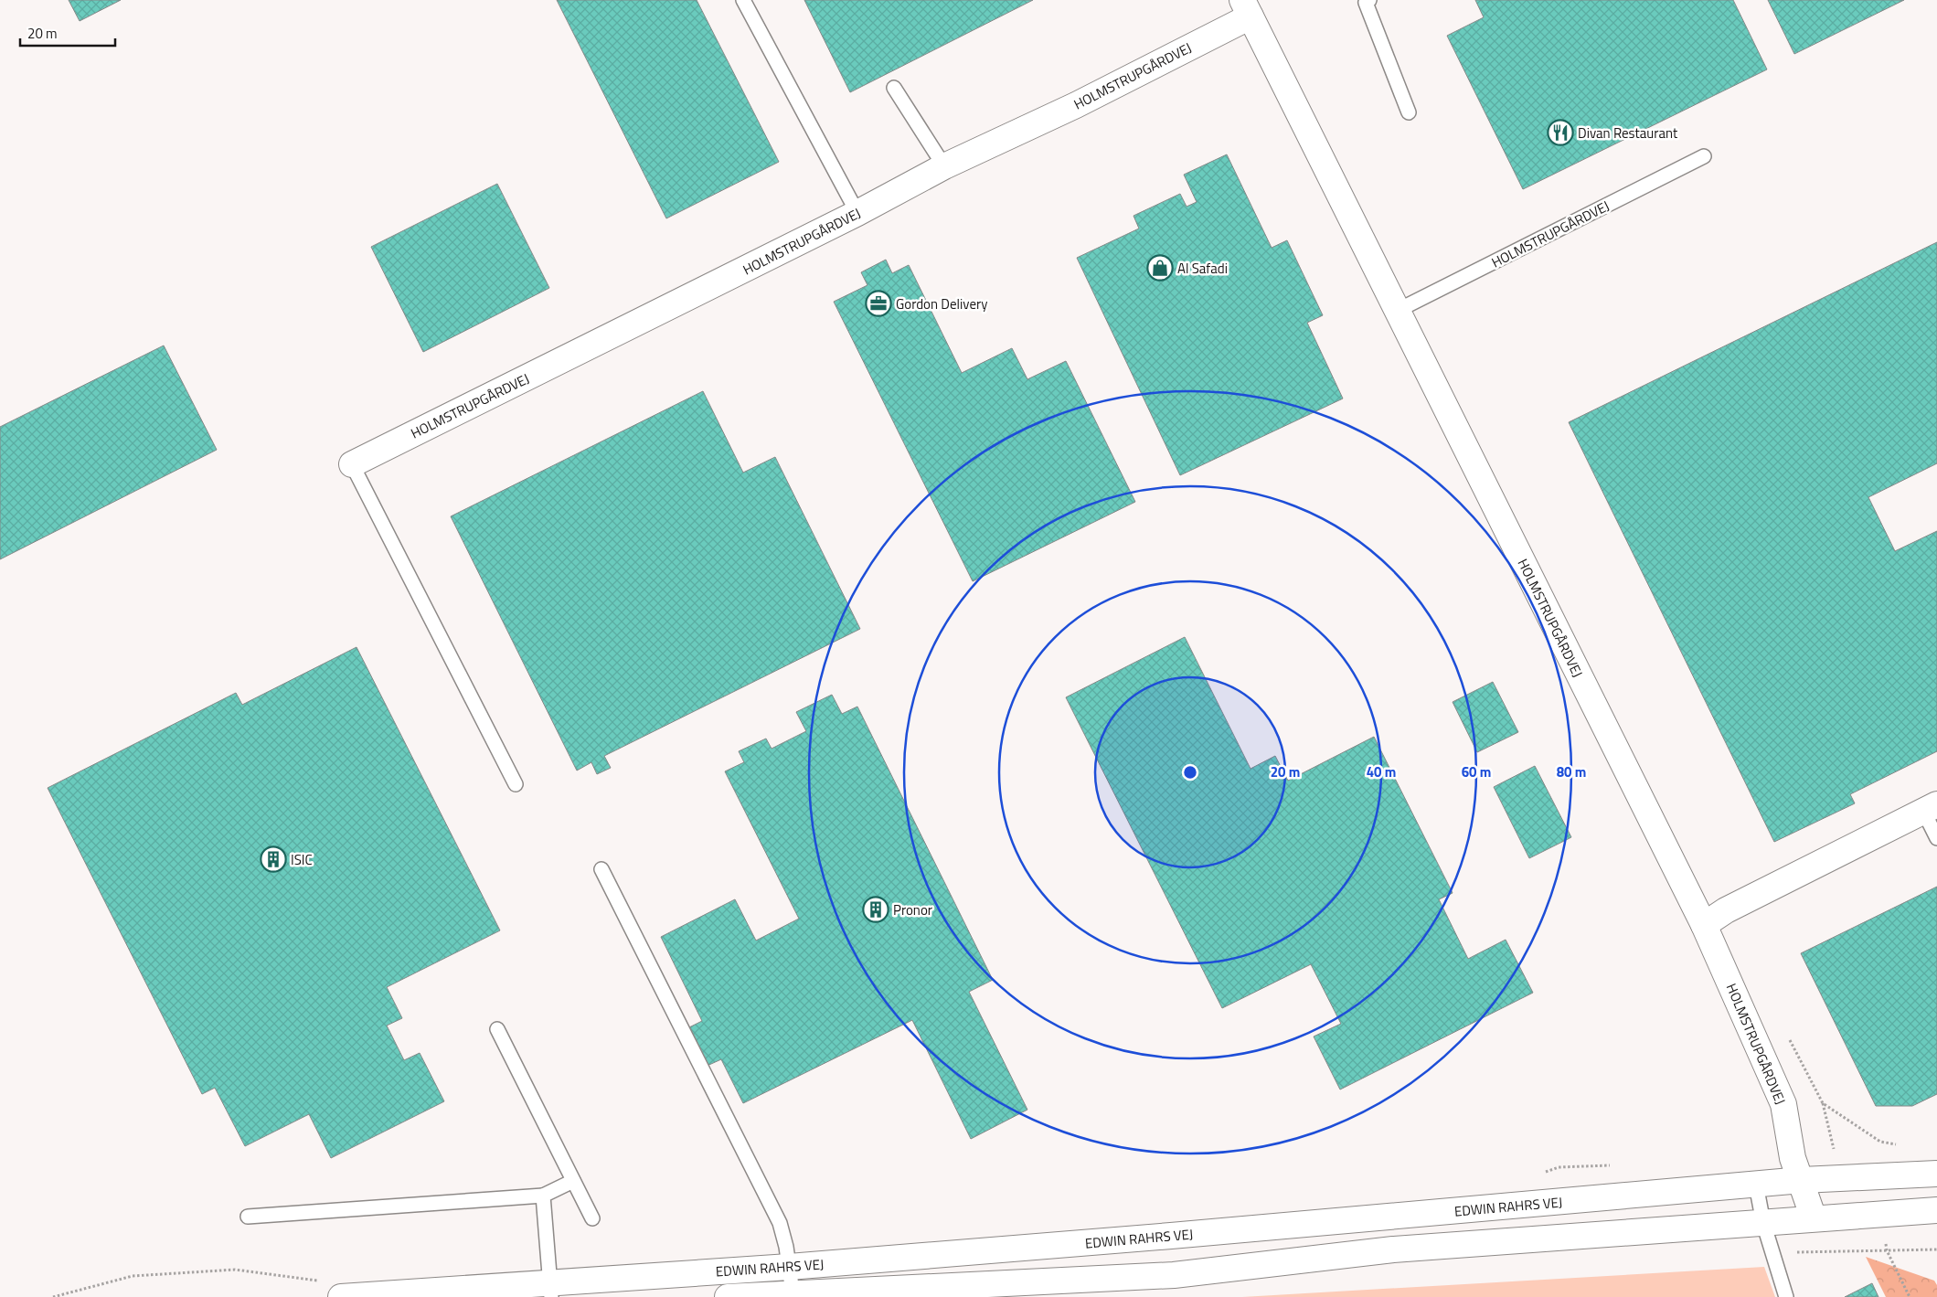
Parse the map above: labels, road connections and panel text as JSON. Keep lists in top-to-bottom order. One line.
{"streets":{"street":["HOLMSTRUPGÅRDVEJ","EDWIN RAHRS VEJ"]},"crossings":[["HOLMSTRUPGÅRDVEJ","EDWIN RAHRS VEJ"]],"places":{"restaurant":["Divan Restaurant"],"shop":["Al Safadi"],"office":["Gordon Delivery"],"building":["ISIC","Pronor"]},"scale_bar":"20 m","rings":["20 m","40 m","60 m","80 m"]}
